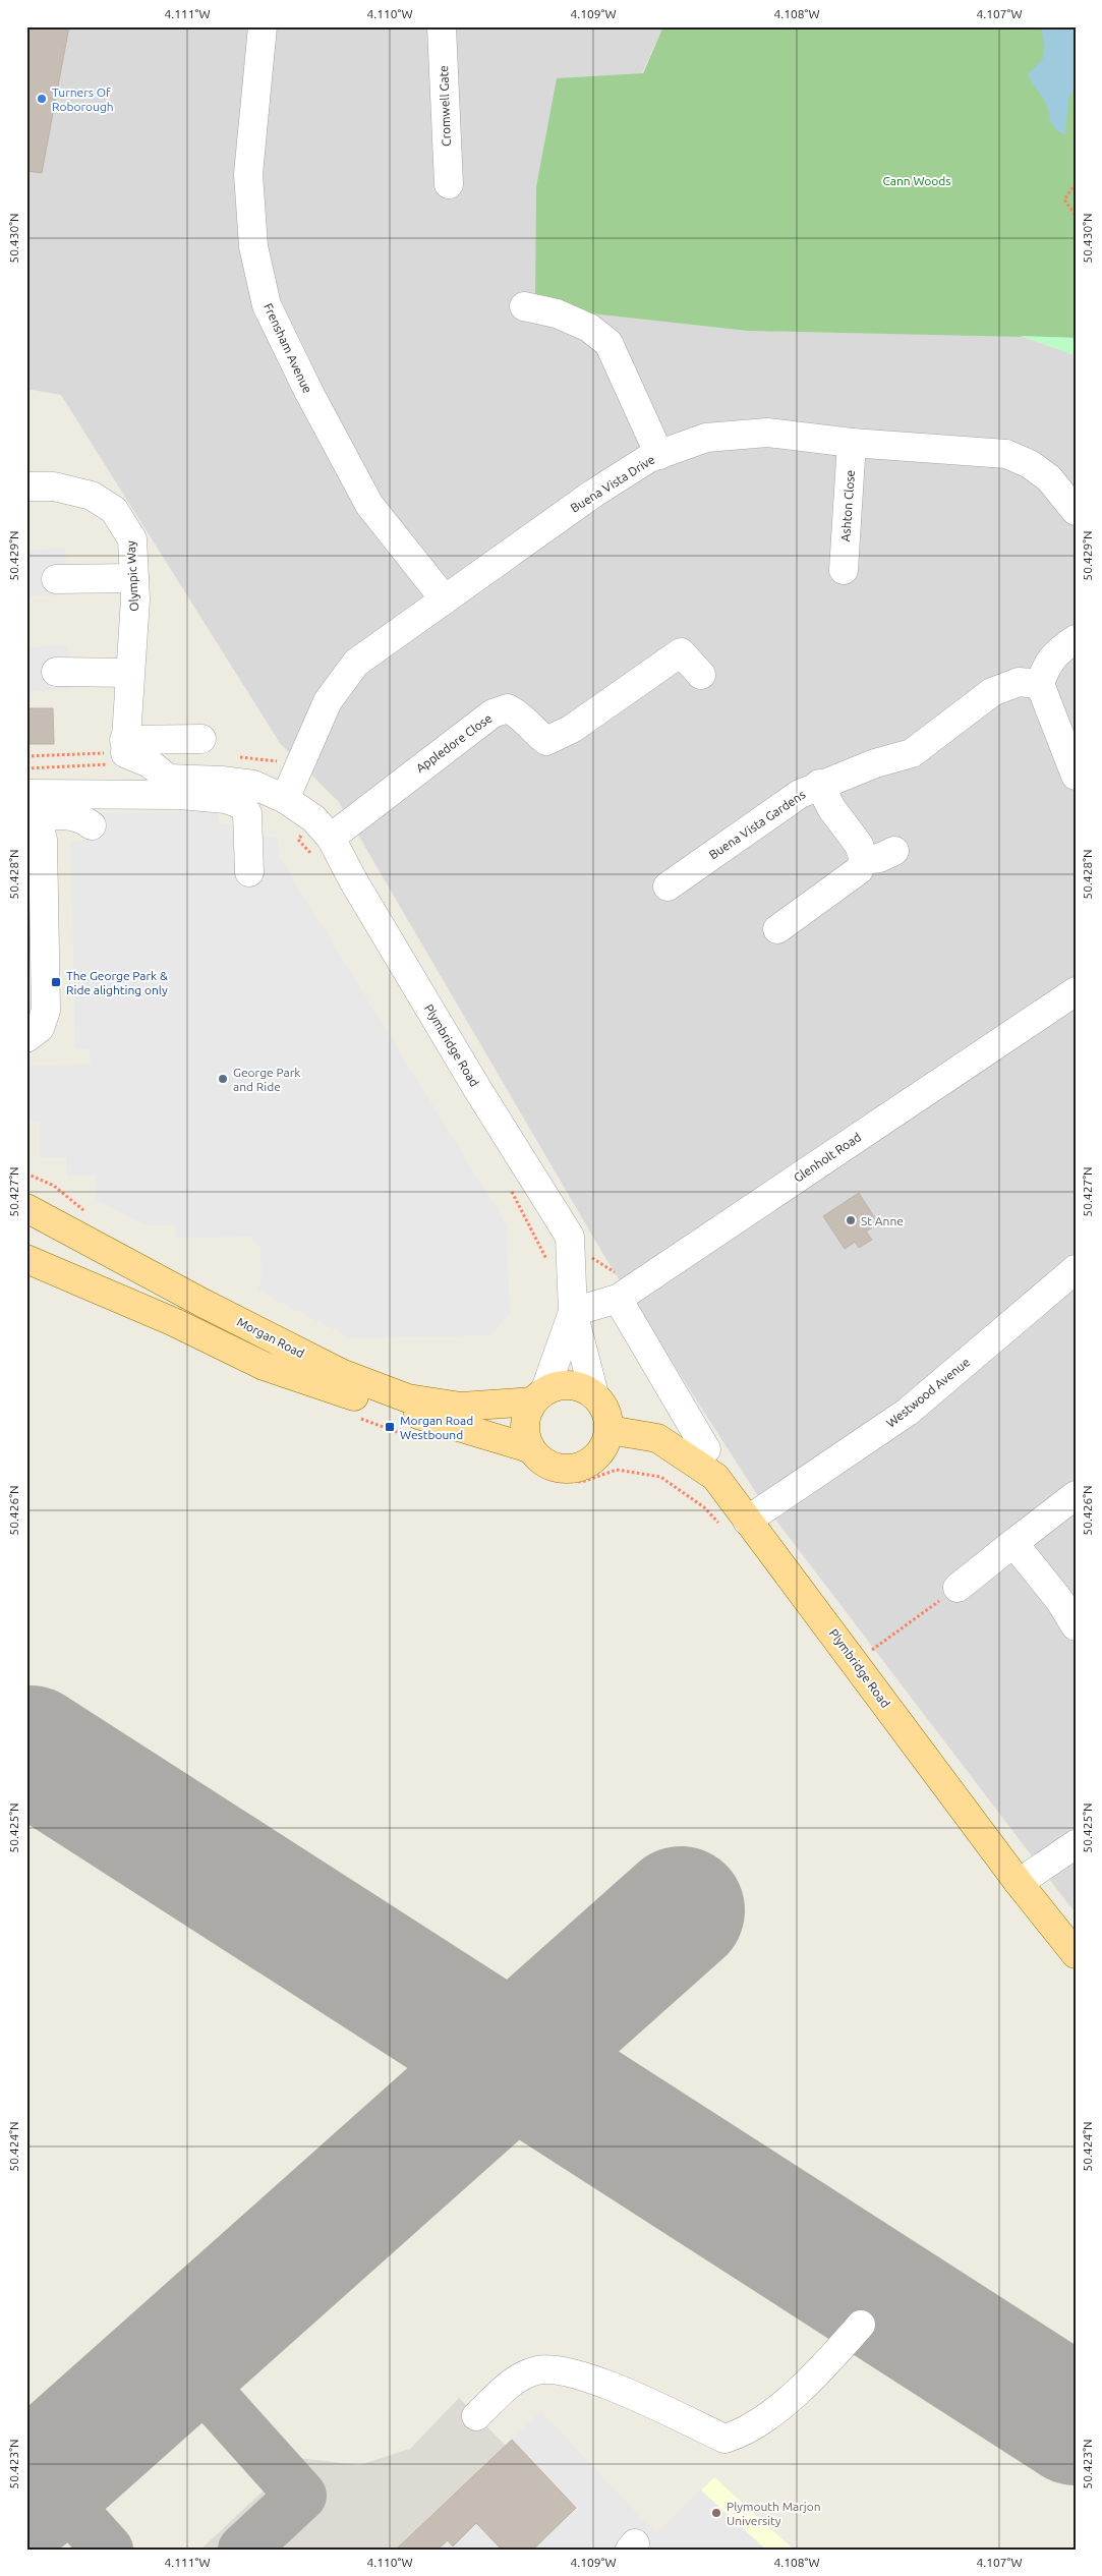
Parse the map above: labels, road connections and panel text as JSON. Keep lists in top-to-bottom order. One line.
{"streets":{"main road":["Plymbridge Road","Morgan Road"],"street":["Cromwell Gate","Frensham Avenue","Buena Vista Drive","Ashton Close","Olympic Way","Appledore Close","Buena Vista Gardens","Glenholt Road","Westwood Avenue"]},"crossings":[["Frensham Avenue","Buena Vista Drive"],["Buena Vista Drive","Ashton Close"],["Buena Vista Drive","Plymbridge Road"],["Appledore Close","Plymbridge Road"],["Plymbridge Road","Glenholt Road"],["Plymbridge Road","Morgan Road"],["Plymbridge Road","Westwood Avenue"]],"parks":["Cann Woods"],"places":{"other":["Turners Of Roborough","George Park and Ride","St Anne","Plymouth Marjon University"],"transit":["The George Park & Ride alighting only","Morgan Road Westbound"]},"coordinates":["4.111°W","4.110°W","4.109°W","4.108°W","4.107°W","50.430°N","50.429°N","50.428°N","50.427°N","50.426°N","50.425°N","50.424°N","50.423°N"]}
